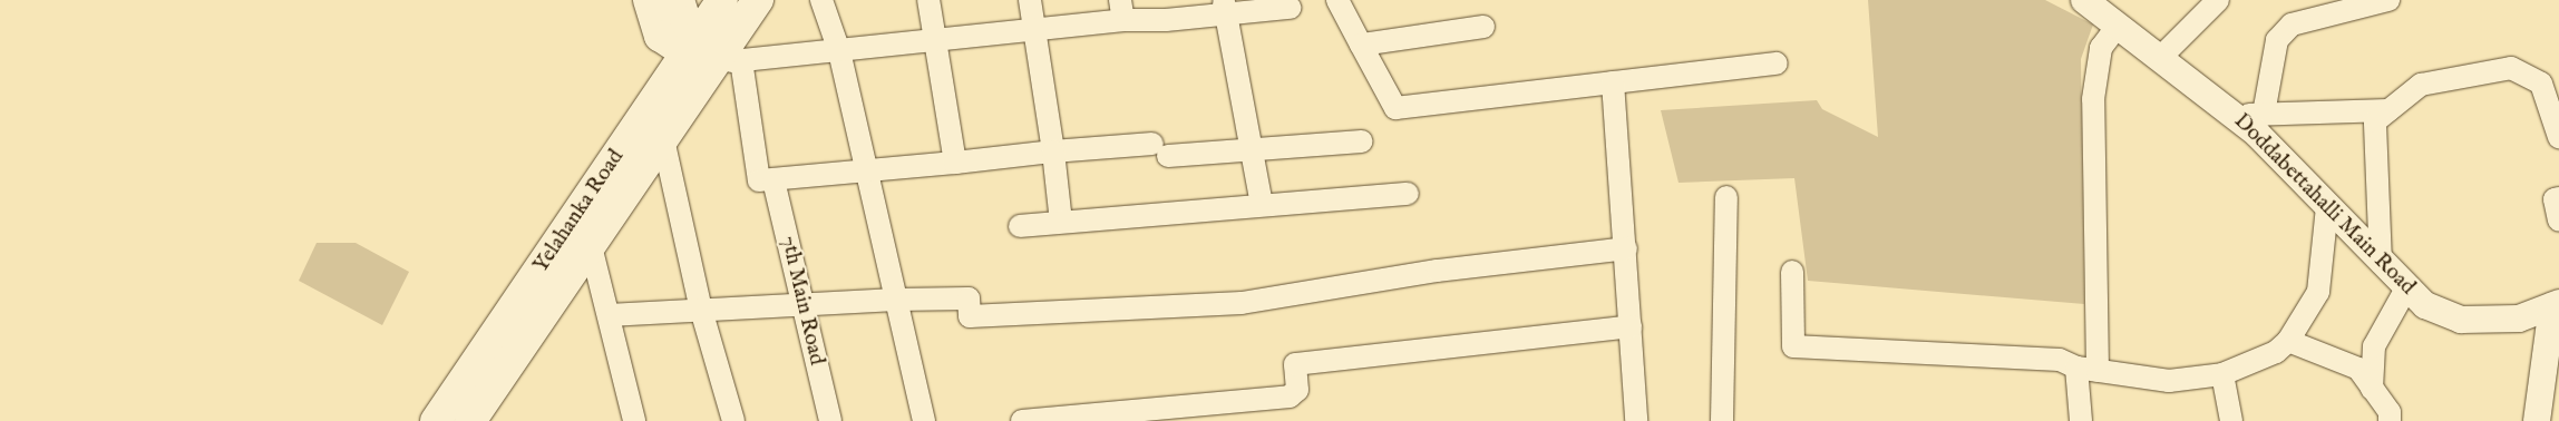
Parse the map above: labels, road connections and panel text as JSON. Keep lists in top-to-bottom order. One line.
{"streets":{"main road":["Yelahanka Road"],"street":["Doddabettahalli Main Road","7th Main Road"]}}
